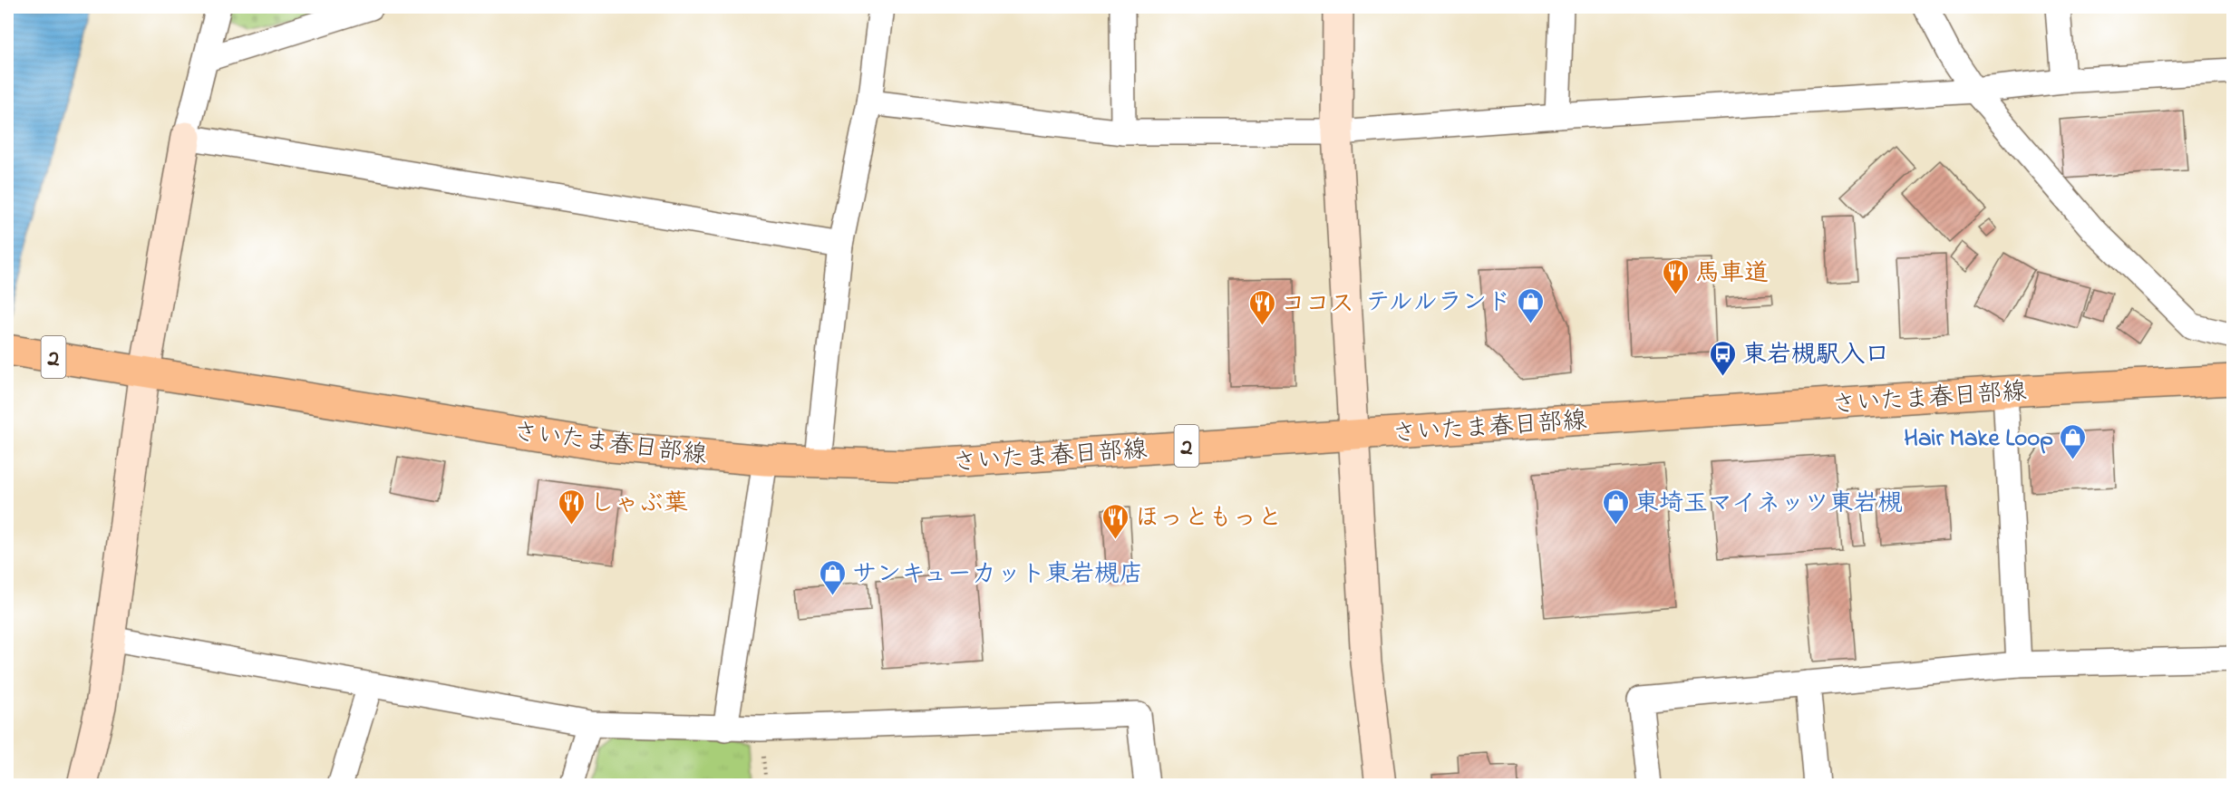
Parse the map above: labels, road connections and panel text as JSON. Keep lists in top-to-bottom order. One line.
{"streets":{"main road":["2","さいたま春日部線"]},"places":{"restaurant":["馬車道","ココス","しゃぶ葉","ほっともっと"],"shop":["テルルランド","Hair Make Loop","東埼玉マイネッツ東岩槻","サンキューカット東岩槻店"],"bus stop":["東岩槻駅入口"]}}
